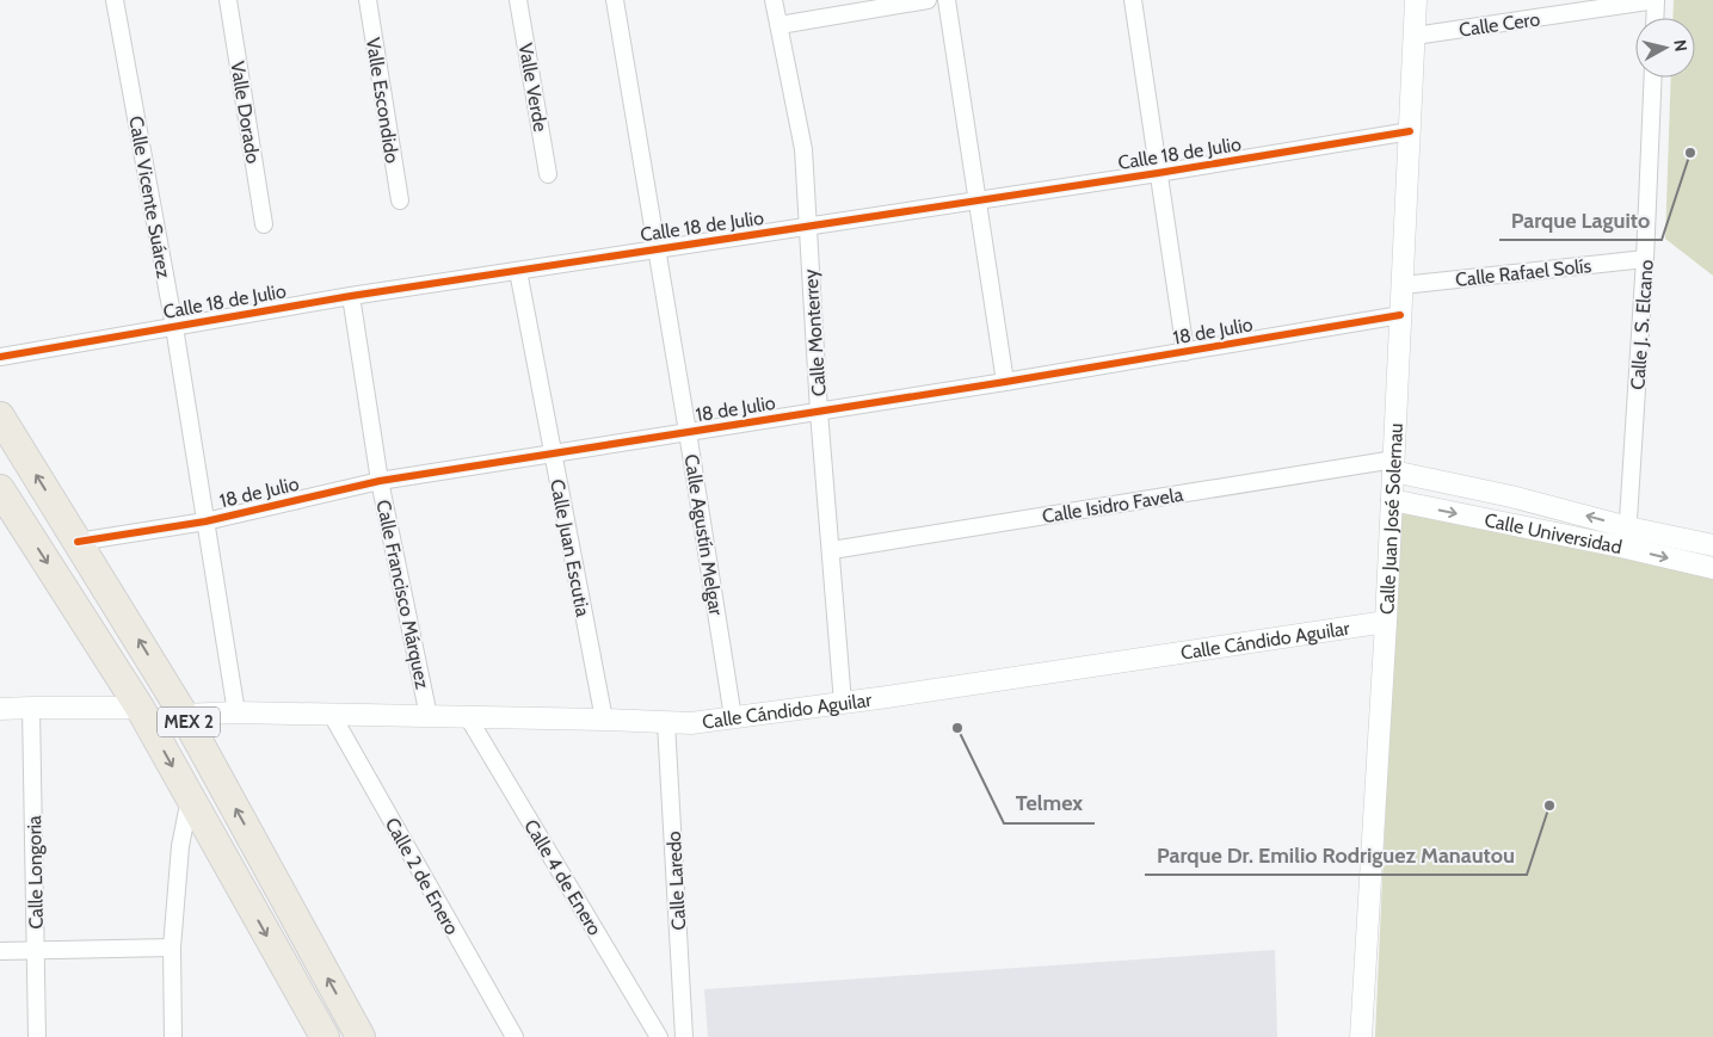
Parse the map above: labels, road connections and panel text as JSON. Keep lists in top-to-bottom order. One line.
{"streets":{"highway":["MEX 2"],"street":["Calle Cero","Valle Verde","Valle Escondido","Valle Dorado","Calle 18 de Julio","Calle Vicente Suárez","Calle Rafael Solís","Calle J. S. Elcano","18 de Julio","Calle Monterrey","Calle Isidro Favela","Calle Juan José Solernau","Calle Universidad","Calle Agustín Melgar","Calle Juan Escutia","Calle Francisco Márquez","Calle Cándido Aguilar","Calle Longoria","Calle 2 de Enero","Calle 4 de Enero","Calle Laredo"]},"crossings":[["Calle Cero","Calle Juan José Solernau"],["Calle 18 de Julio","Calle Vicente Suárez"],["Calle 18 de Julio","Calle Monterrey"],["Calle 18 de Julio","Calle Juan José Solernau"],["Calle 18 de Julio","Calle Agustín Melgar"],["Calle 18 de Julio","Calle Juan Escutia"],["Calle 18 de Julio","Calle Francisco Márquez"],["Calle Vicente Suárez","18 de Julio"],["Calle Vicente Suárez","Calle Cándido Aguilar"],["Calle Rafael Solís","Calle J. S. Elcano"],["Calle Rafael Solís","Calle Juan José Solernau"],["Calle J. S. Elcano","Calle Universidad"],["18 de Julio","Calle Monterrey"],["18 de Julio","Calle Juan José Solernau"],["18 de Julio","Calle Agustín Melgar"],["18 de Julio","Calle Juan Escutia"],["18 de Julio","Calle Francisco Márquez"],["18 de Julio","MEX 2"],["Calle Monterrey","Calle Isidro Favela"],["Calle Monterrey","Calle Cándido Aguilar"],["Calle Isidro Favela","Calle Juan José Solernau"],["Calle Isidro Favela","Calle Universidad"],["Calle Juan José Solernau","Calle Universidad"],["Calle Juan José Solernau","Calle Cándido Aguilar"],["Calle Agustín Melgar","Calle Cándido Aguilar"],["Calle Juan Escutia","Calle Cándido Aguilar"],["Calle Francisco Márquez","Calle Cándido Aguilar"],["Calle Cándido Aguilar","MEX 2"],["Calle Cándido Aguilar","Calle 2 de Enero"],["Calle Cándido Aguilar","Calle 4 de Enero"],["Calle Cándido Aguilar","Calle Laredo"]],"places":["Parque Laguito","Telmex","Parque Dr. Emilio Rodriguez Manautou"],"north":"right"}
